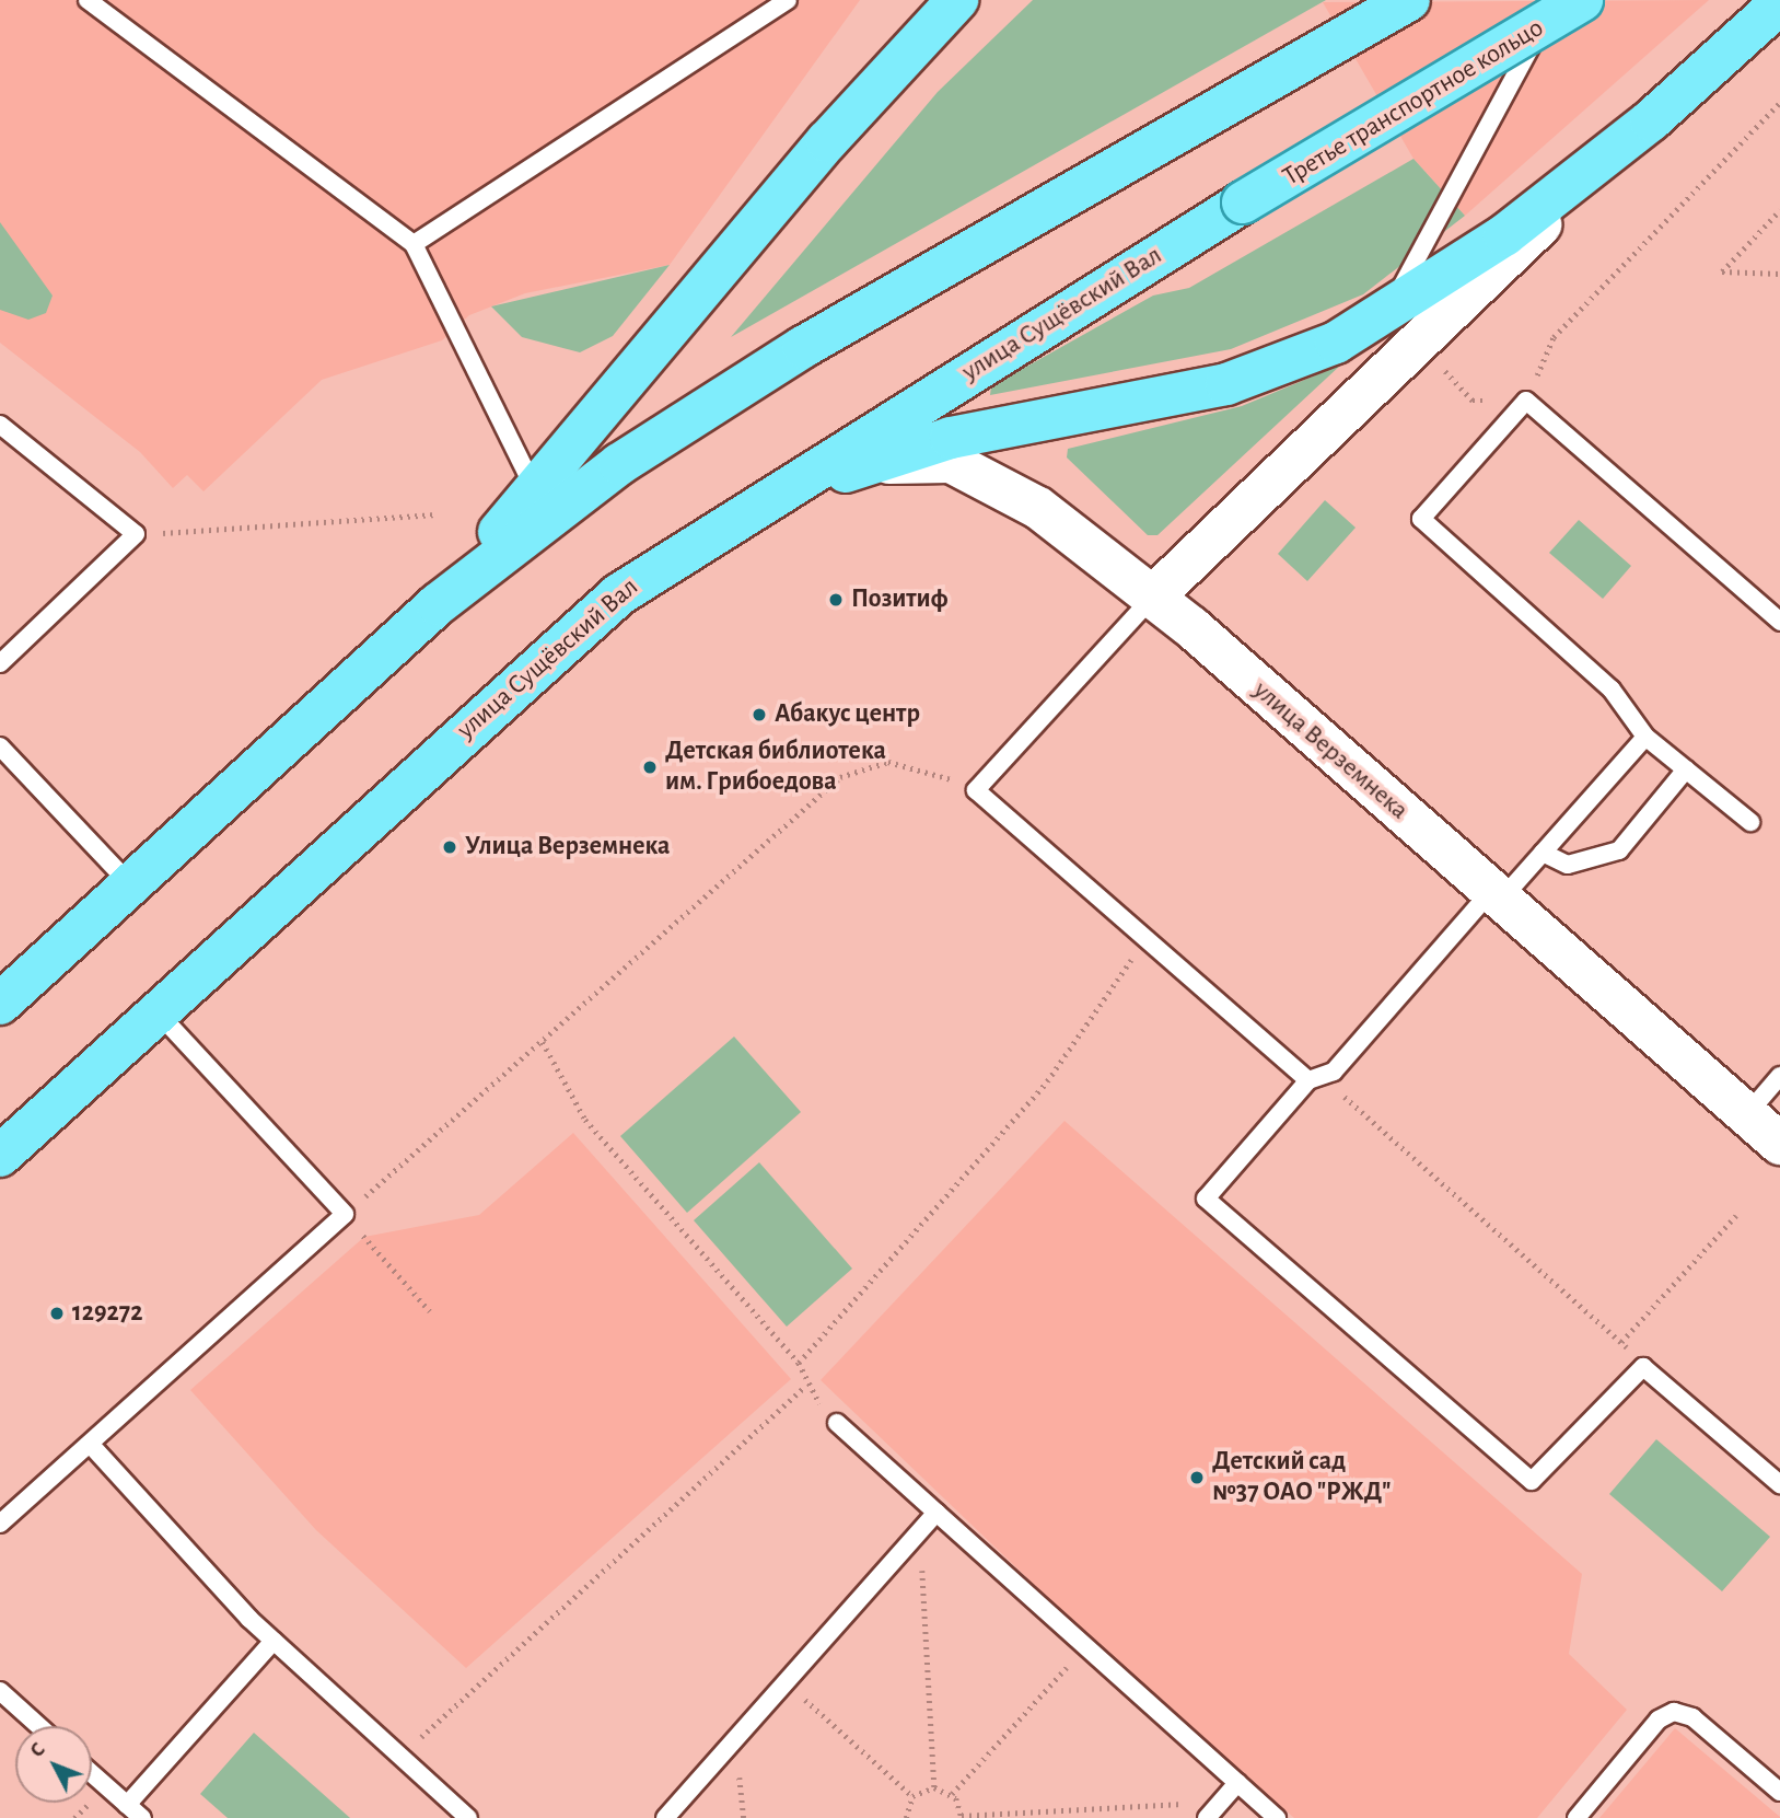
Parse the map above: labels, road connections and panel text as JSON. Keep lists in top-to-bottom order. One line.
{"streets":{"main road":["Третье транспортное кольцо","улица Сущёвский Вал"],"street":["улица Верземнека"]},"crossings":[["Третье транспортное кольцо","улица Сущёвский Вал"]],"places":["Позитиф","Абакус центр","Детская библиотека им. Грибоедова","Улица Верземнека","129272","Детский сад №37 ОАО \"РЖД\""],"north":"top left"}
